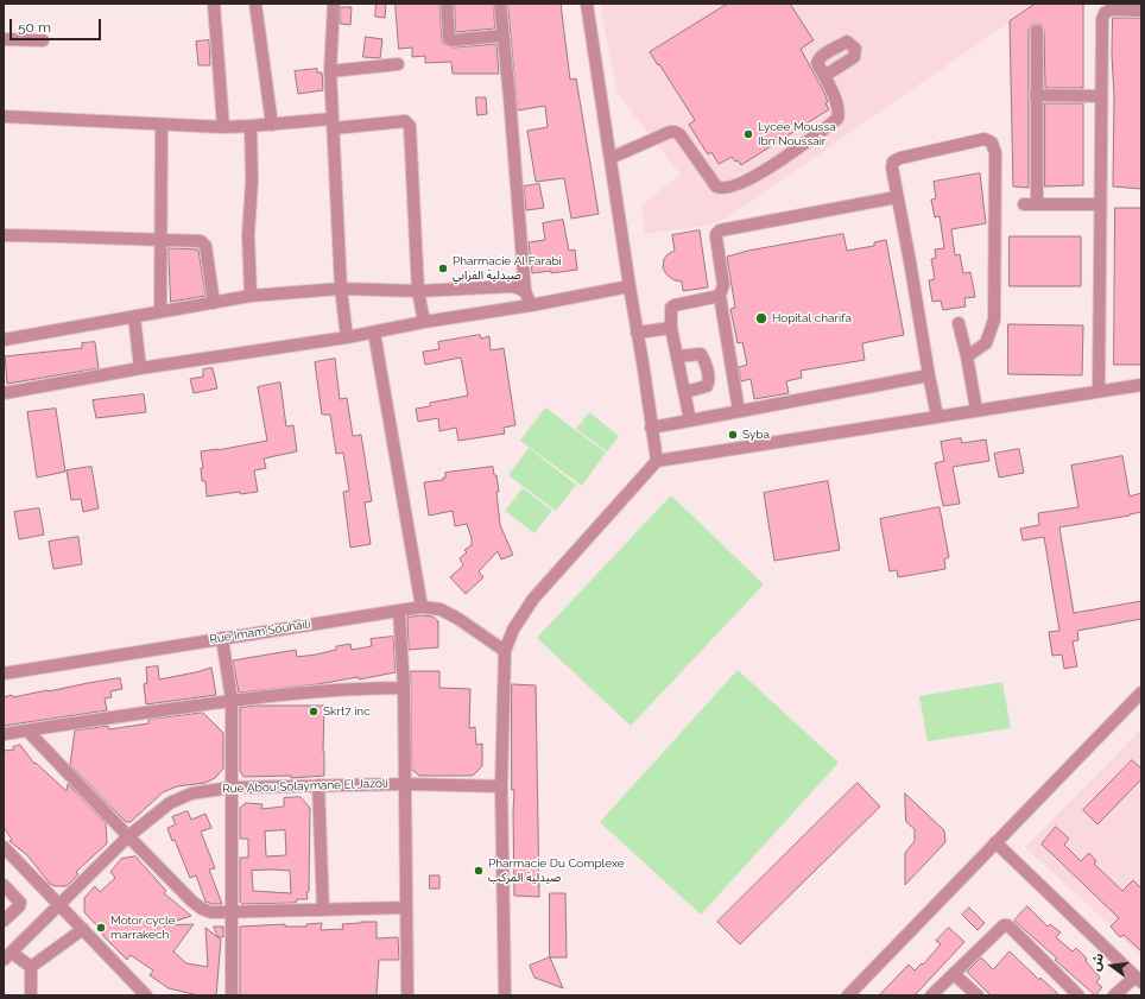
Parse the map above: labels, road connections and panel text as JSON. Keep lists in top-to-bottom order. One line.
{"streets":{"street":["Rue Imam Souhaili","Rue Abou Solaymane El Jazoli"]},"places":["Lycée Moussa Ibn Noussair","Pharmacie Al Farabi صيدلية الفرابي","Hopital charifa","Syba","Skrt7 inc","Pharmacie Du Complexe صيدلية المركب","Motor cycle marrakech"],"scale_bar":"50 m","north":"left"}
